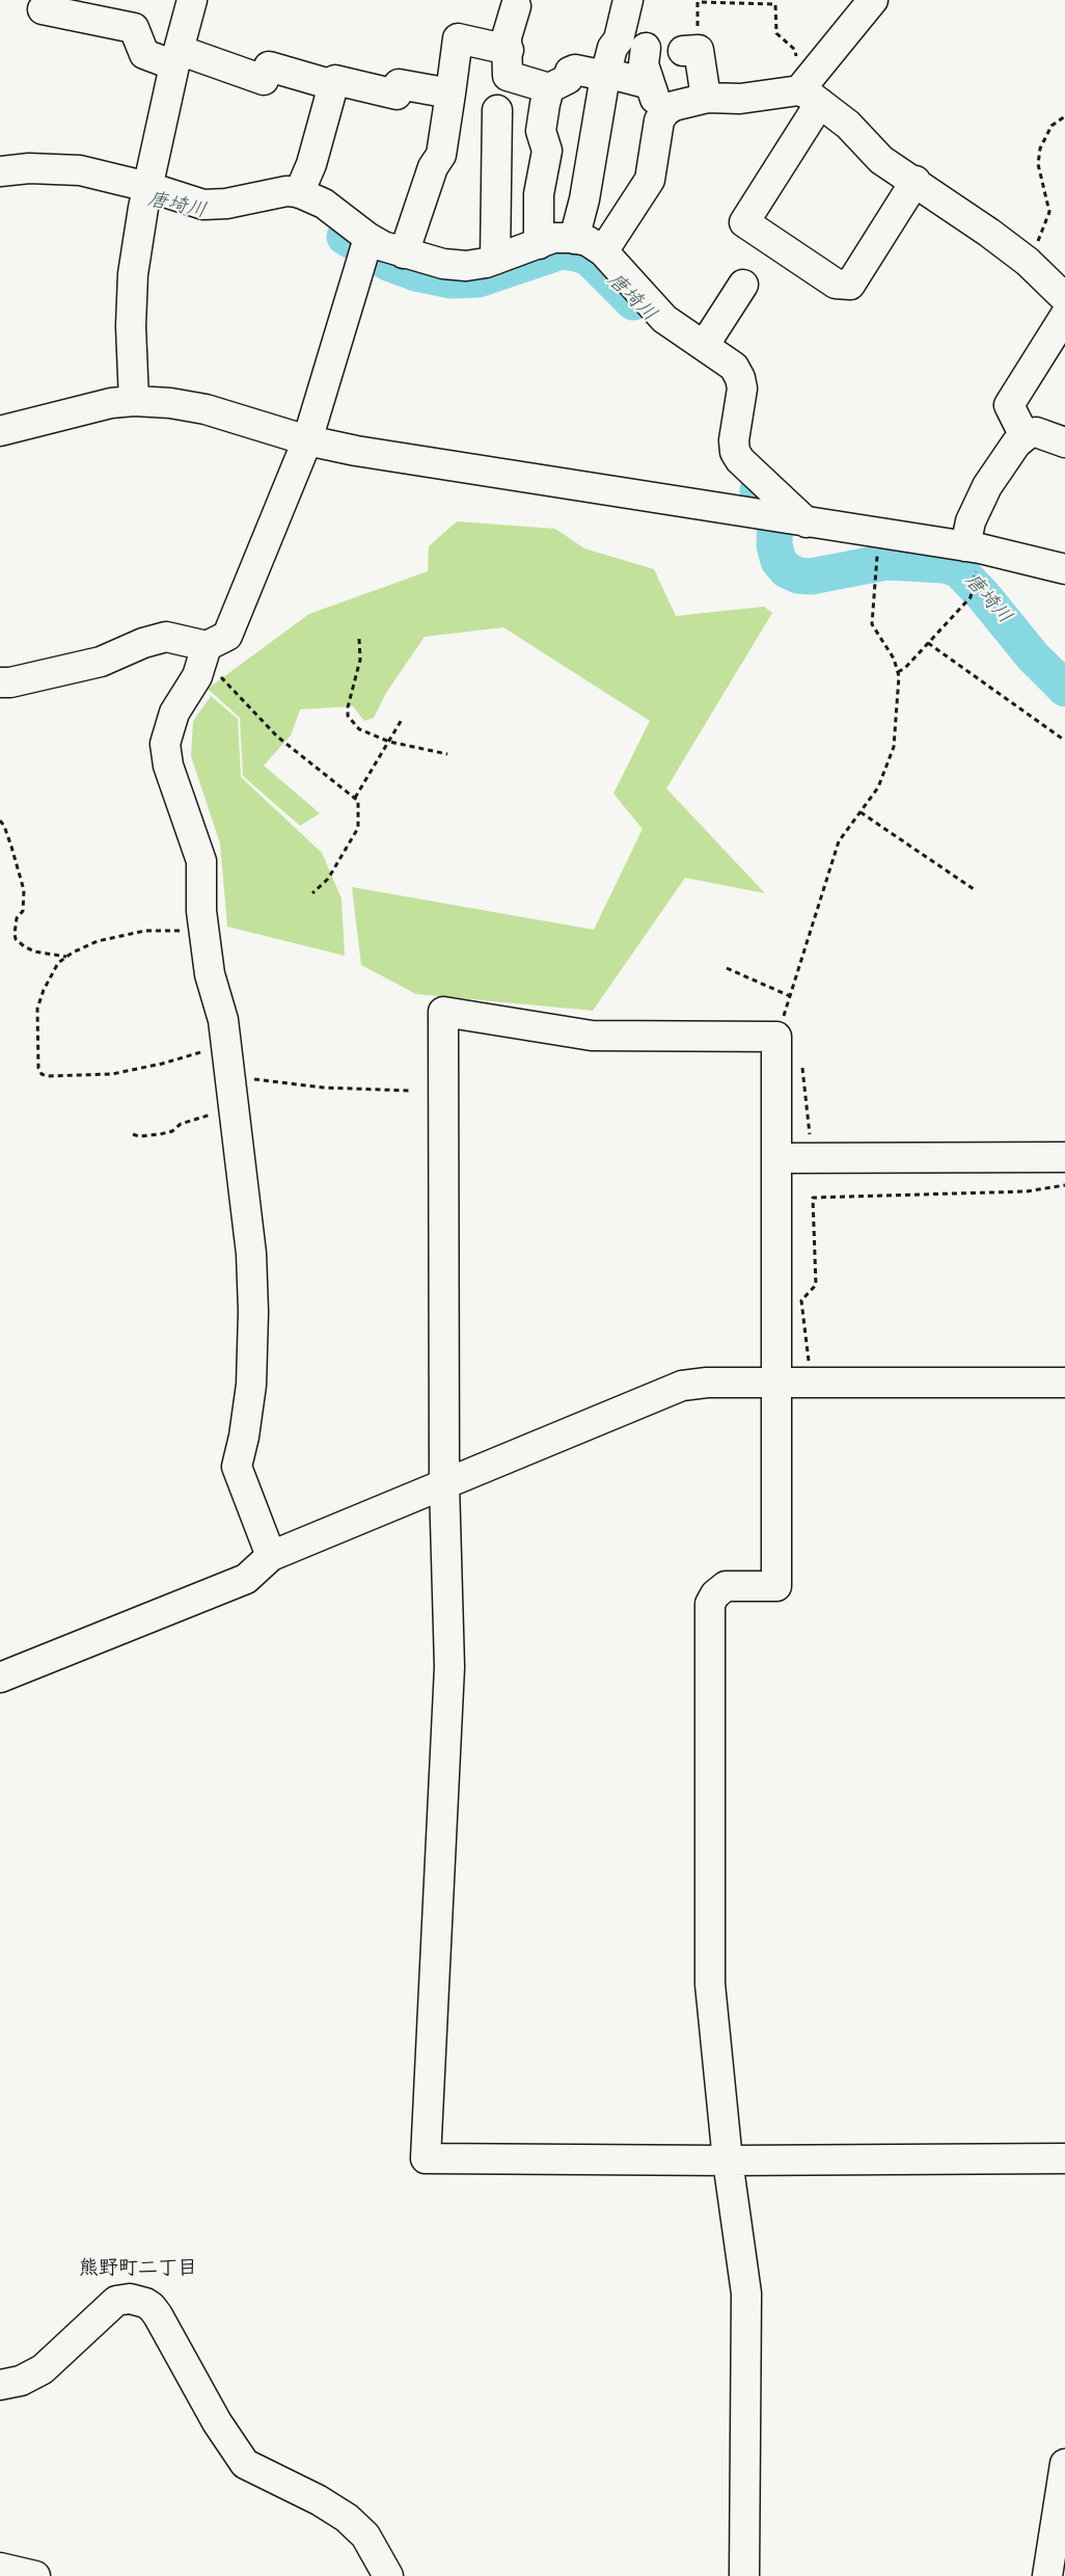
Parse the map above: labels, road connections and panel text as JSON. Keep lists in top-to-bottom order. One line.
{"districts":["熊野町二丁目"],"water":["唐埼川"]}
